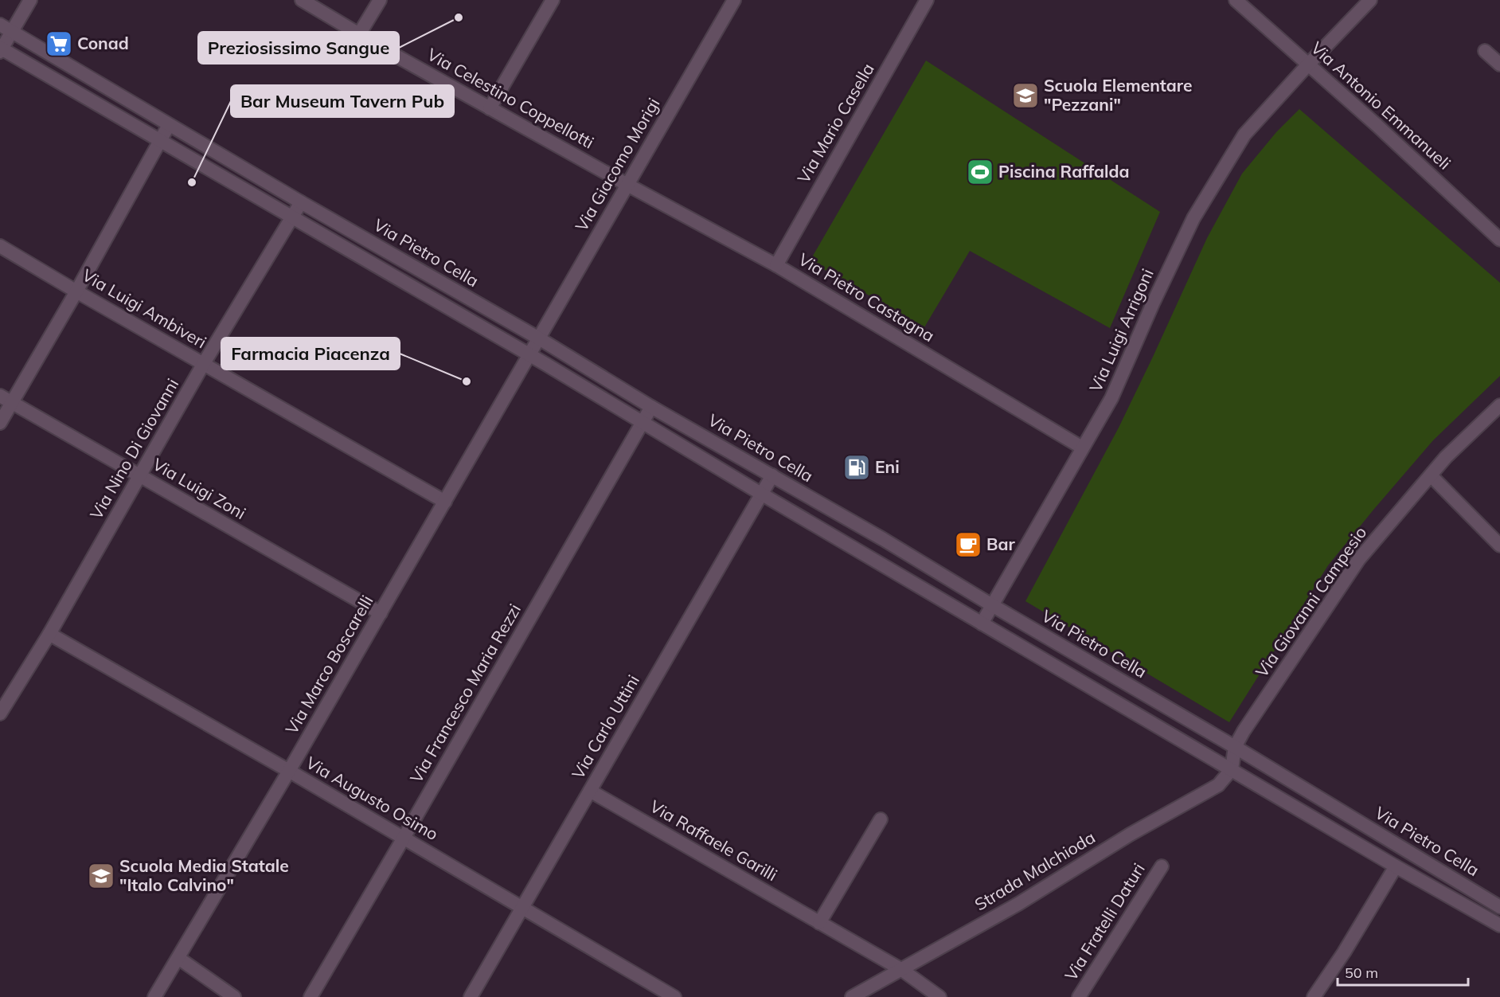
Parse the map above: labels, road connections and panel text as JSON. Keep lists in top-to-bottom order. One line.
{"streets":{"street":["Via Celestino Coppellotti","Via Antonio Emmanueli","Via Mario Casella","Via Giacomo Morigi","Via Pietro Cella","Via Pietro Castagna","Via Luigi Ambiveri","Via Luigi Arrigoni","Via Nino Di Giovanni","Via Luigi Zoni","Via Giovanni Campesio","Via Marco Boscarelli","Via Francesco Maria Rezzi","Via Carlo Uttini","Via Augusto Osimo","Via Raffaele Garilli","Strada Malchioda","Via Fratelli Daturi"]},"crossings":[["Via Celestino Coppellotti","Via Giacomo Morigi"],["Via Celestino Coppellotti","Via Pietro Castagna"],["Via Antonio Emmanueli","Via Luigi Arrigoni"],["Via Mario Casella","Via Pietro Castagna"],["Via Giacomo Morigi","Via Pietro Cella"],["Via Giacomo Morigi","Via Pietro Castagna"],["Via Giacomo Morigi","Via Marco Boscarelli"],["Via Pietro Cella","Via Luigi Arrigoni"],["Via Pietro Cella","Via Nino Di Giovanni"],["Via Pietro Cella","Via Giovanni Campesio"],["Via Pietro Cella","Via Marco Boscarelli"],["Via Pietro Cella","Via Francesco Maria Rezzi"],["Via Pietro Cella","Via Carlo Uttini"],["Via Pietro Cella","Strada Malchioda"],["Via Pietro Castagna","Via Luigi Arrigoni"],["Via Luigi Ambiveri","Via Nino Di Giovanni"],["Via Luigi Ambiveri","Via Marco Boscarelli"],["Via Nino Di Giovanni","Via Luigi Zoni"],["Via Nino Di Giovanni","Via Augusto Osimo"],["Via Luigi Zoni","Via Marco Boscarelli"],["Via Giovanni Campesio","Strada Malchioda"],["Via Marco Boscarelli","Via Augusto Osimo"],["Via Francesco Maria Rezzi","Via Augusto Osimo"],["Via Carlo Uttini","Via Augusto Osimo"],["Via Carlo Uttini","Via Raffaele Garilli"],["Via Raffaele Garilli","Strada Malchioda"]],"places":{"other":["Preziosissimo Sangue","Bar Museum Tavern Pub","Farmacia Piacenza"],"supermarket":["Conad"],"school or university":["Scuola Elementare \"Pezzani\"","Scuola Media Statale \"Italo Calvino\""],"sports":["Piscina Raffalda"],"fuel station":["Eni"],"cafe":["Bar"]},"scale_bar":"50 m"}
